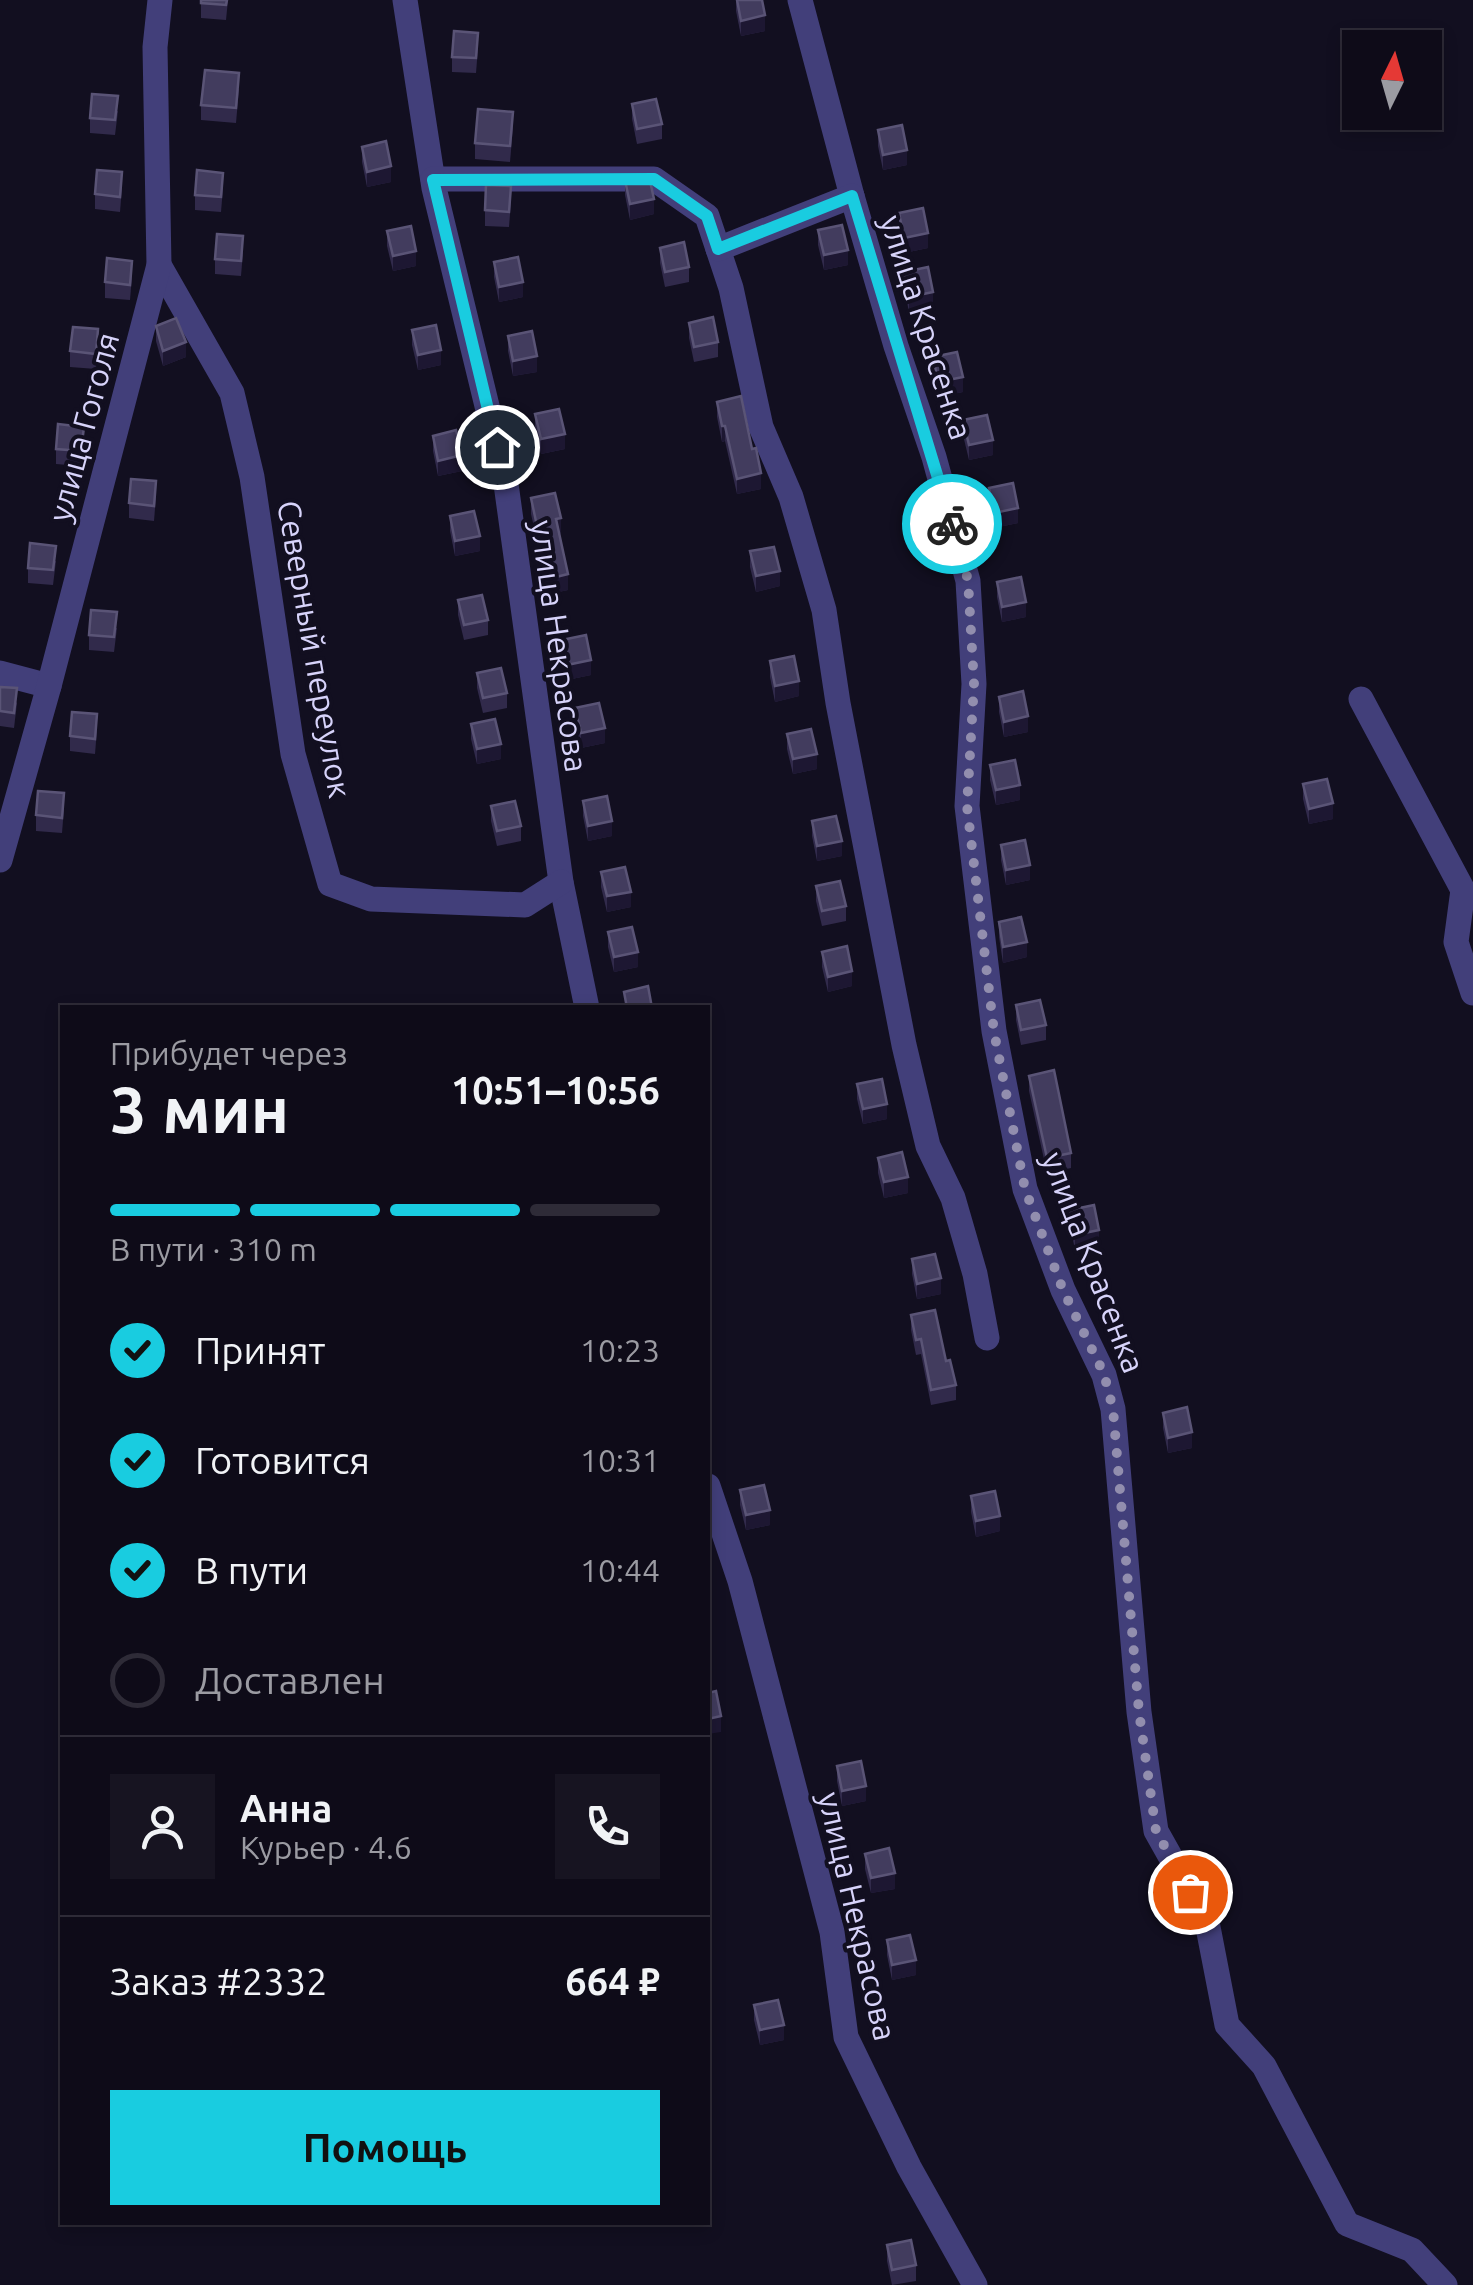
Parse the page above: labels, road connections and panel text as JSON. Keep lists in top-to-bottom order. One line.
{"streets":{"street":["улица Красенка","улица Гоголя","улица Некрасова","Северный переулок"]},"crossings":[["улица Гоголя","Северный переулок"],["улица Некрасова","Северный переулок"]],"north":"top","page":{"heading":["3 мин","Прибудет через","10:51–10:56"],"panel":["Анна","Курьер · 4.6","Заказ #2332","664 ₽"],"bar":"В пути · 310 m","list":[["Принят","10:23"],["Готовится","10:31"],["В пути","10:44"],"Доставлен"],"buttons":"Помощь"}}
